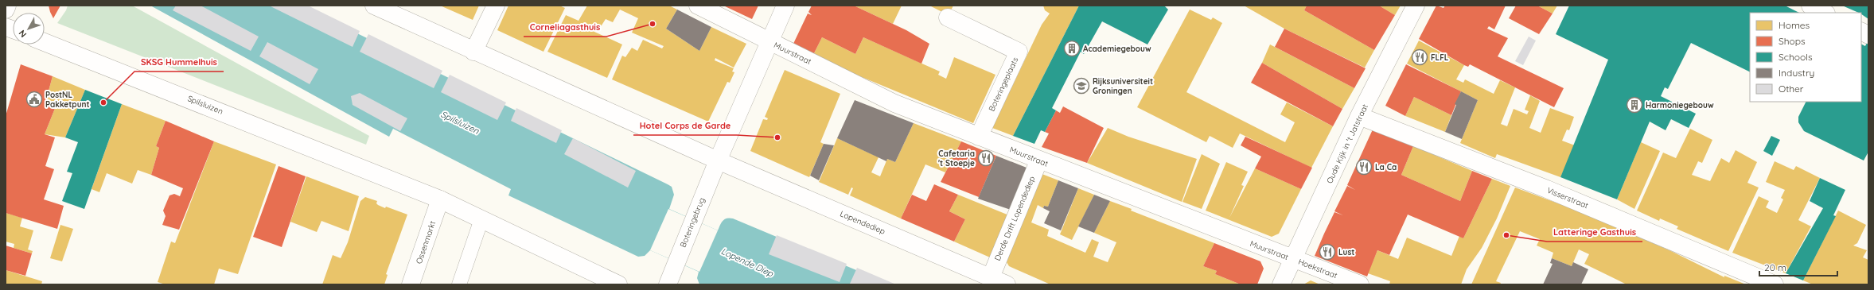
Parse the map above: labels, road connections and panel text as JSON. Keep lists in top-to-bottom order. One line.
{"streets":{"street":["Muurstraat","Boteringeplaats","Spilsluizen","Oude Kijk in 't Jatstraat","Visserstraat","Derde Drift Lopendediep","Boteringebrug","Lopendediep","Ossenmarkt","Hoekstraat"]},"crossings":[["Muurstraat","Boteringeplaats"],["Muurstraat","Oude Kijk in 't Jatstraat"],["Muurstraat","Derde Drift Lopendediep"],["Muurstraat","Boteringebrug"],["Muurstraat","Hoekstraat"],["Spilsluizen","Ossenmarkt"],["Oude Kijk in 't Jatstraat","Visserstraat"],["Oude Kijk in 't Jatstraat","Hoekstraat"],["Derde Drift Lopendediep","Lopendediep"],["Boteringebrug","Lopendediep"]],"water":["Spilsluizen","Lopende Diep"],"places":{"other":["Corneliagasthuis","SKSG Hummelhuis","Hotel Corps de Garde","Latteringe Gasthuis"],"building":["Academiegebouw","Harmoniegebouw"],"restaurant":["FLFL","Cafetaria 't Stoepje","La Ca","Lust"],"school or university":["Rijksuniversiteit Groningen"],"public building":["PostNL Pakketpunt"]},"legend":["Homes","Shops","Schools","Industry","Other"],"scale_bar":"20 m","north":"bottom left"}
